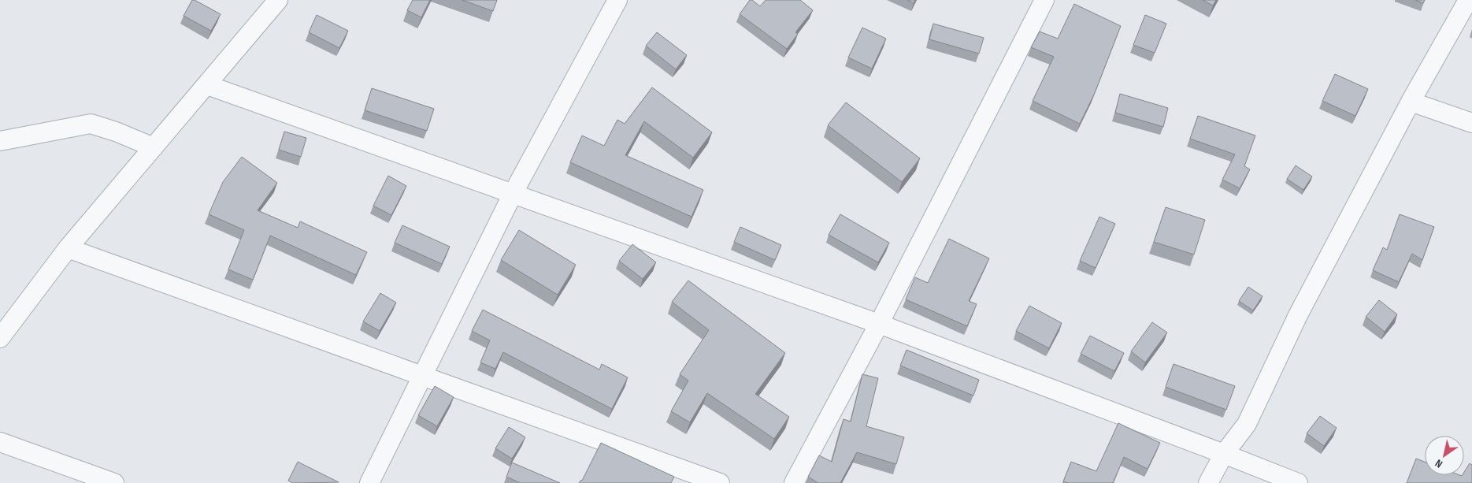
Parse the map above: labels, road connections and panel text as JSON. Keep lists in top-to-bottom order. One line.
{"north":"bottom left"}
